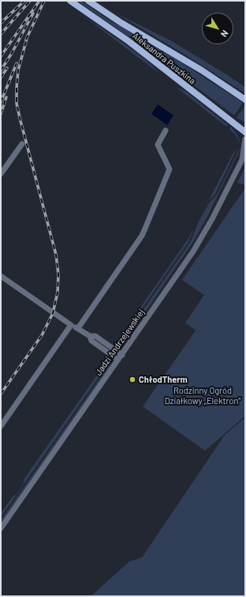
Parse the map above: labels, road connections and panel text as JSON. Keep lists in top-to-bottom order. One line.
{"streets":{"main road":["Aleksandra Puszkina"],"street":["Jadzi Andrzejewskiej"]},"parks":["Rodzinny Ogród Działkowy „Elektron”"],"places":["ChłodTherm"],"north":"bottom right"}
